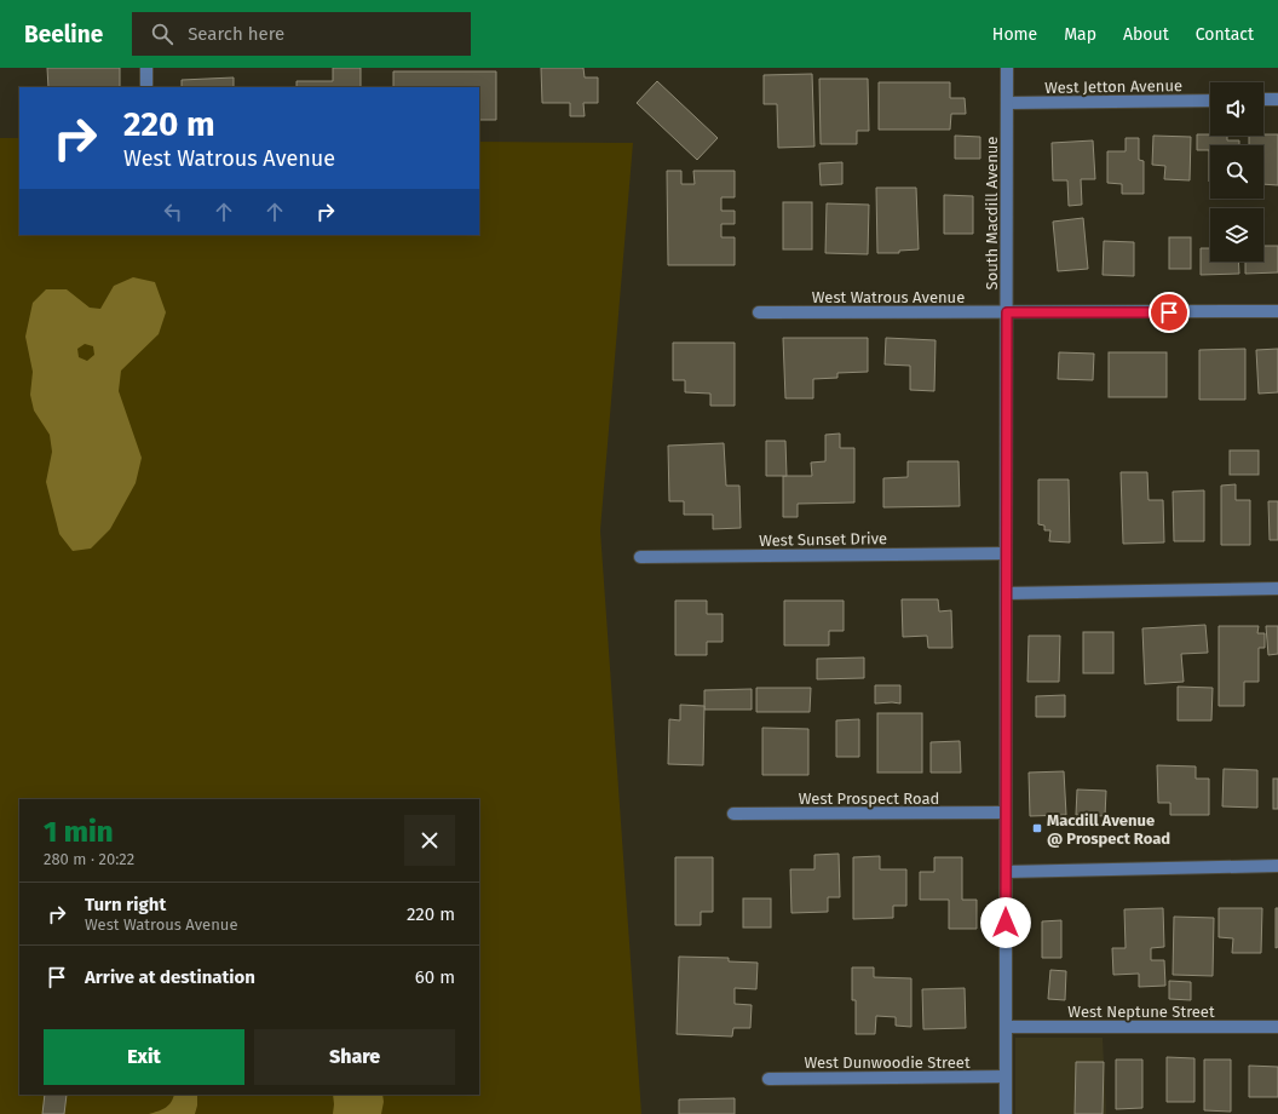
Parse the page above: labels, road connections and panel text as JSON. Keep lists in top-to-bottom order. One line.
{"streets":{"street":["West Jetton Avenue","South Macdill Avenue","West Watrous Avenue","West Sunset Drive","West Prospect Road","West Neptune Street","West Dunwoodie Street"]},"crossings":[["West Jetton Avenue","South Macdill Avenue"],["South Macdill Avenue","West Watrous Avenue"],["South Macdill Avenue","West Sunset Drive"],["South Macdill Avenue","West Prospect Road"],["South Macdill Avenue","West Neptune Street"],["South Macdill Avenue","West Dunwoodie Street"]],"places":{"transit":["Macdill Avenue @ Prospect Road"]},"page":{"header":"Beeline","search":"Search here","nav":["Home","Map","About","Contact"],"turn":["220 m","West Watrous Avenue"],"heading":["1 min","280 m · 20:22"],"list":[{"name":"Turn right","note":"West Watrous Avenue","value":"220 m"},{"name":"Arrive at destination","value":"60 m"}],"buttons":["Exit","Share"]}}
